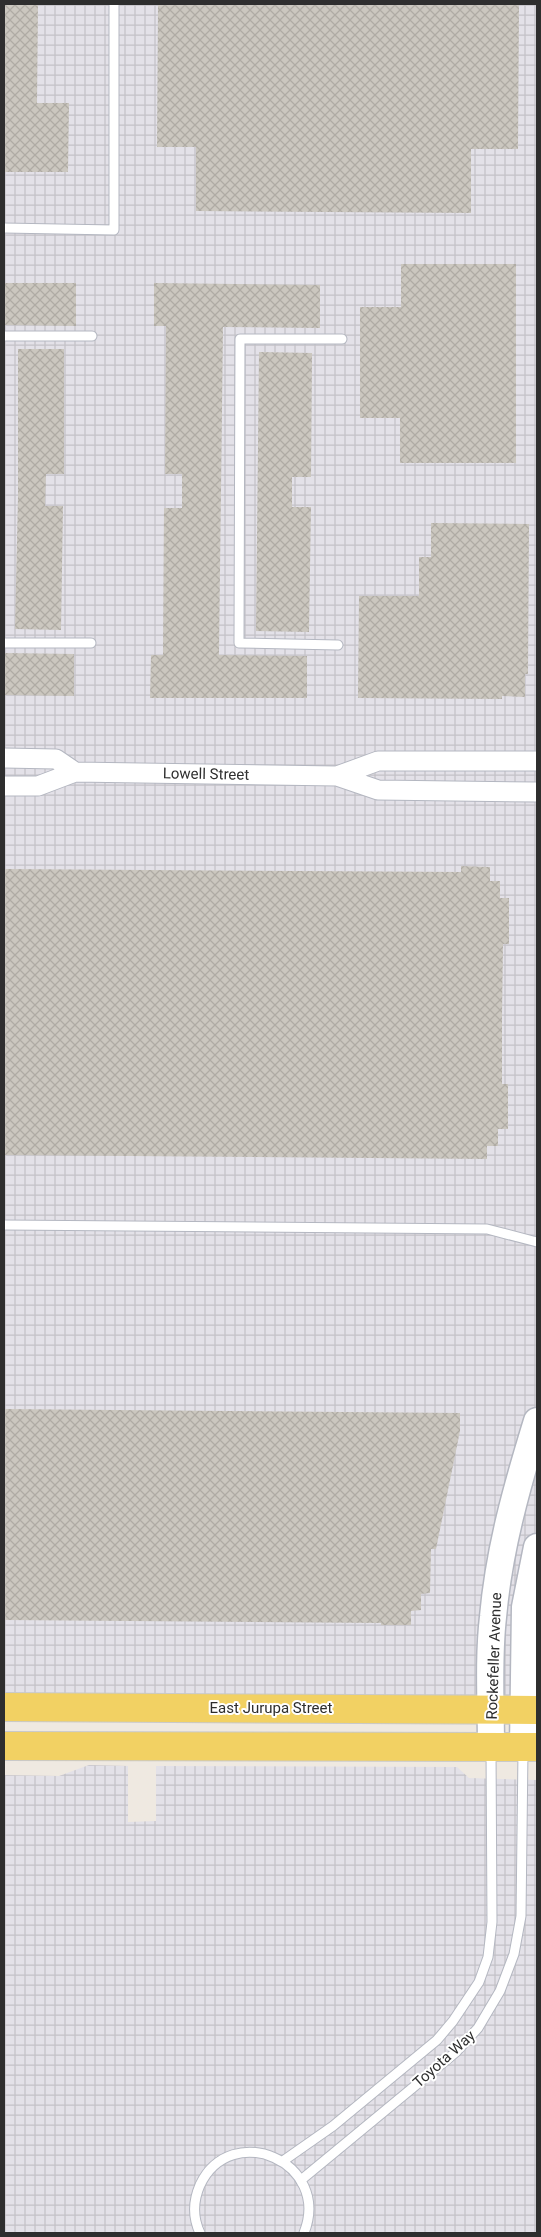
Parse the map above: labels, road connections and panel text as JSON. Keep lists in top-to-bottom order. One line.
{"streets":{"main road":["East Jurupa Street"],"street":["Lowell Street","Rockefeller Avenue"],"lane":["Toyota Way"]},"crossings":[["Rockefeller Avenue","East Jurupa Street"],["Rockefeller Avenue","Toyota Way"]]}
